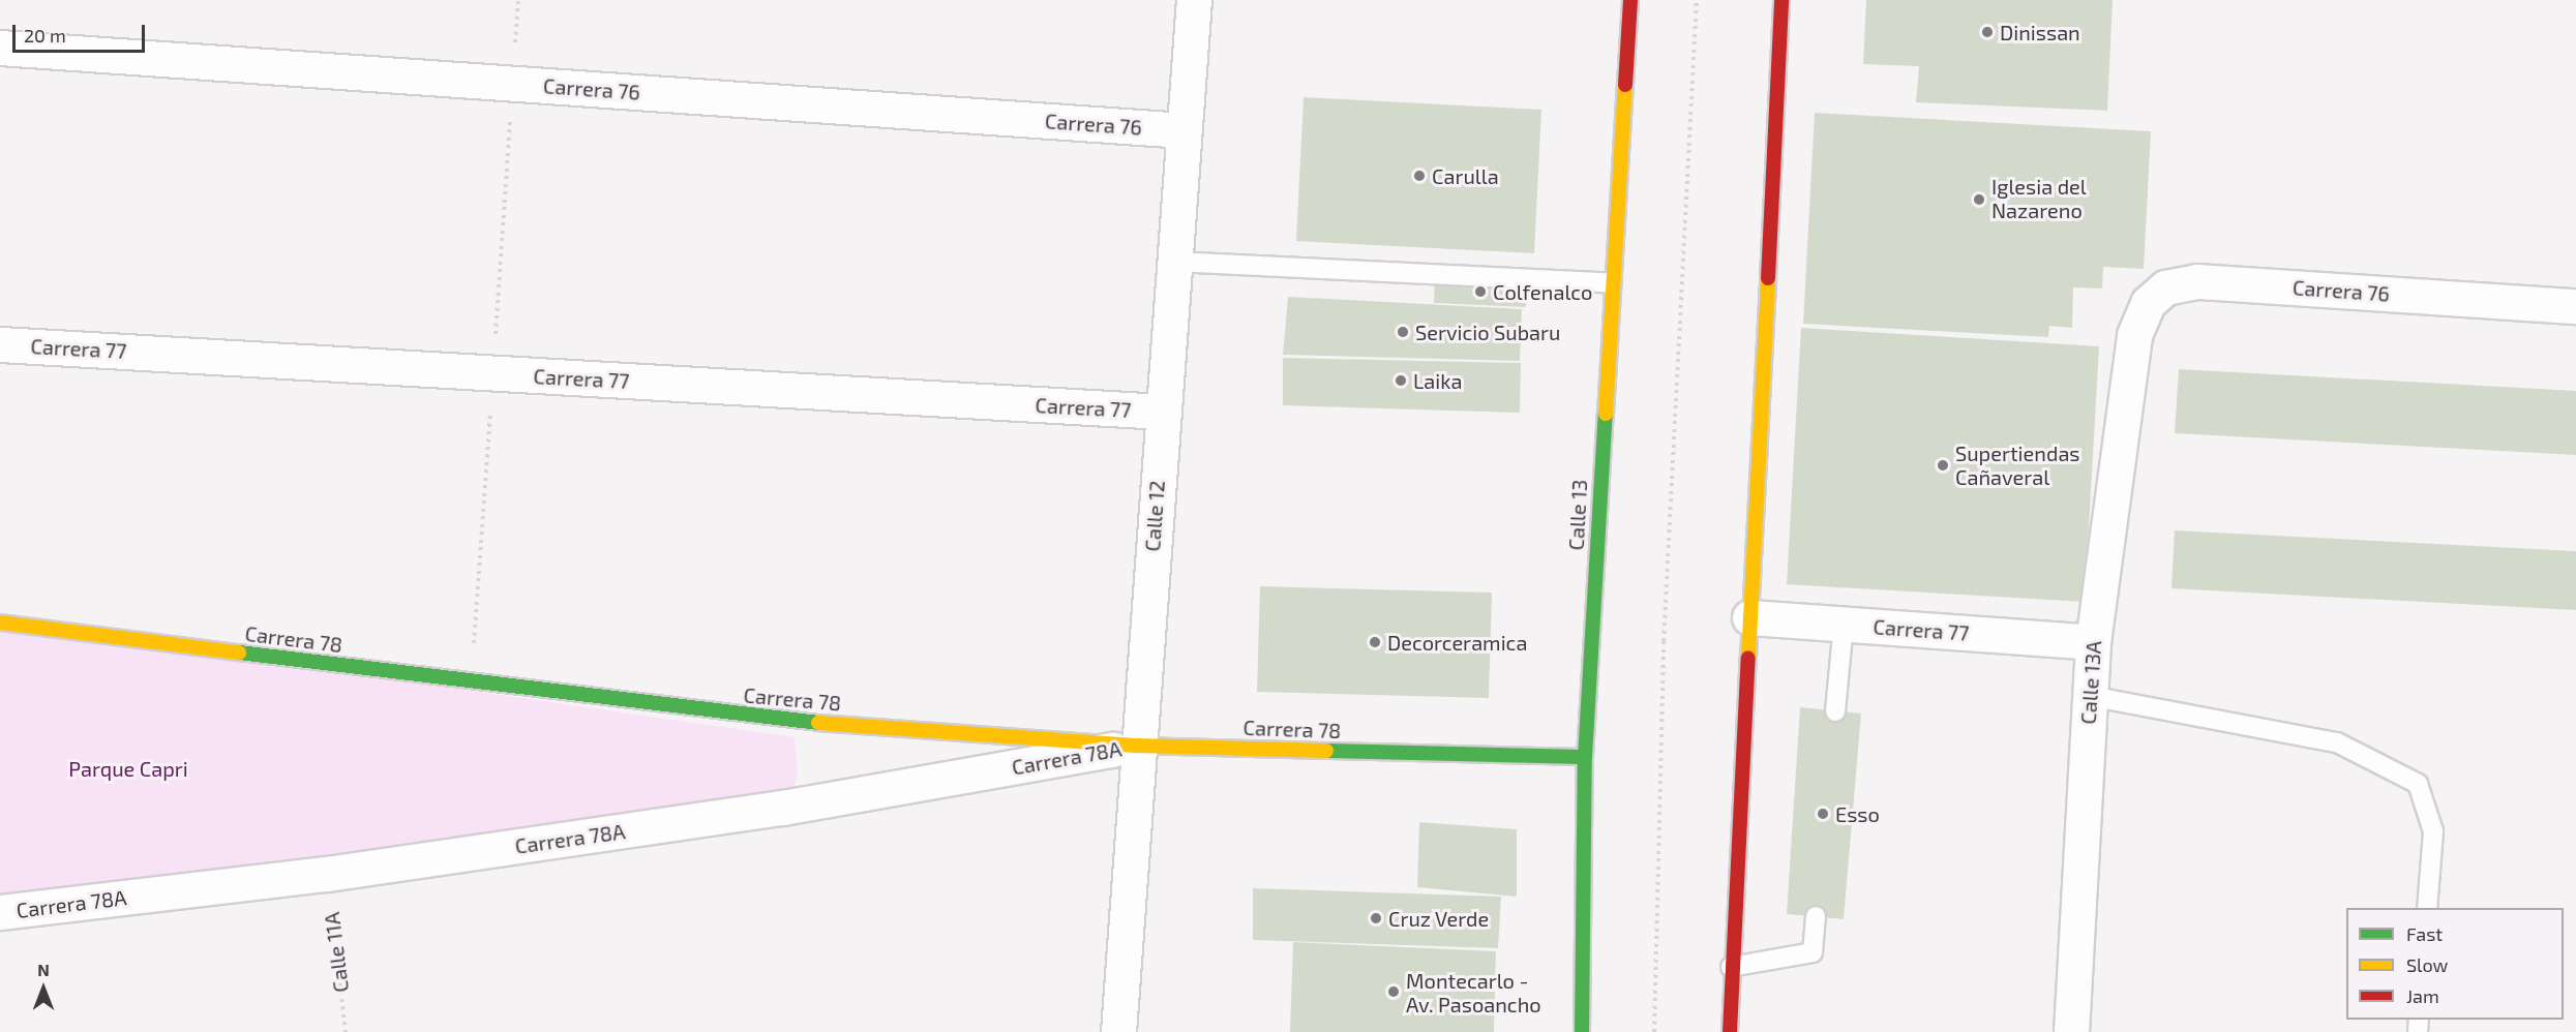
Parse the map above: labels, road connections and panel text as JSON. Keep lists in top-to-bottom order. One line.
{"streets":{"main road":["Calle 13","Carrera 78"],"street":["Carrera 76","Carrera 77","Calle 12","Calle 13A","Carrera 78A"],"path":["Calle 11A"]},"crossings":[["Carrera 76","Calle 12"],["Carrera 76","Calle 13A"],["Carrera 77","Calle 12"],["Carrera 77","Calle 13A"],["Calle 13","Carrera 78"],["Calle 12","Carrera 78"],["Calle 12","Carrera 78A"],["Carrera 78","Carrera 78A"],["Carrera 78A","Calle 11A"]],"parks":["Parque Capri"],"places":["Dinissan","Carulla","Iglesia del Nazareno","Colfenalco","Servicio Subaru","Laika","Supertiendas Cañaveral","Decorceramica","Esso","Cruz Verde","Montecarlo - Av. Pasoancho"],"legend":["Fast","Slow","Jam"],"scale_bar":"20 m","north":"top"}
